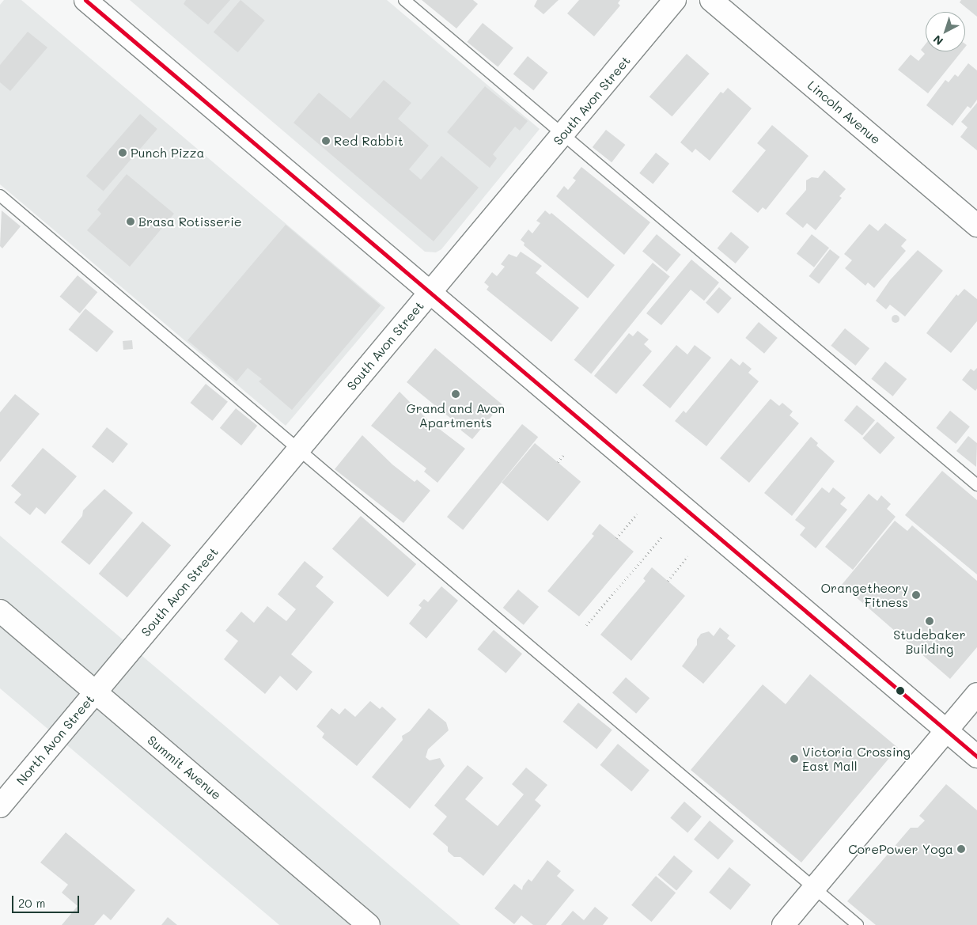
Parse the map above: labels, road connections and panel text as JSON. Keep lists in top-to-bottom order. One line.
{"streets":{"street":["South Avon Street","Lincoln Avenue","North Avon Street","Summit Avenue"]},"crossings":[["South Avon Street","North Avon Street"],["South Avon Street","Summit Avenue"],["North Avon Street","Summit Avenue"]],"places":["Red Rabbit","Punch Pizza","Brasa Rotisserie","Grand and Avon Apartments","Orangetheory Fitness","Studebaker Building","Victoria Crossing East Mall","CorePower Yoga"],"scale_bar":"20 m","north":"bottom left"}
